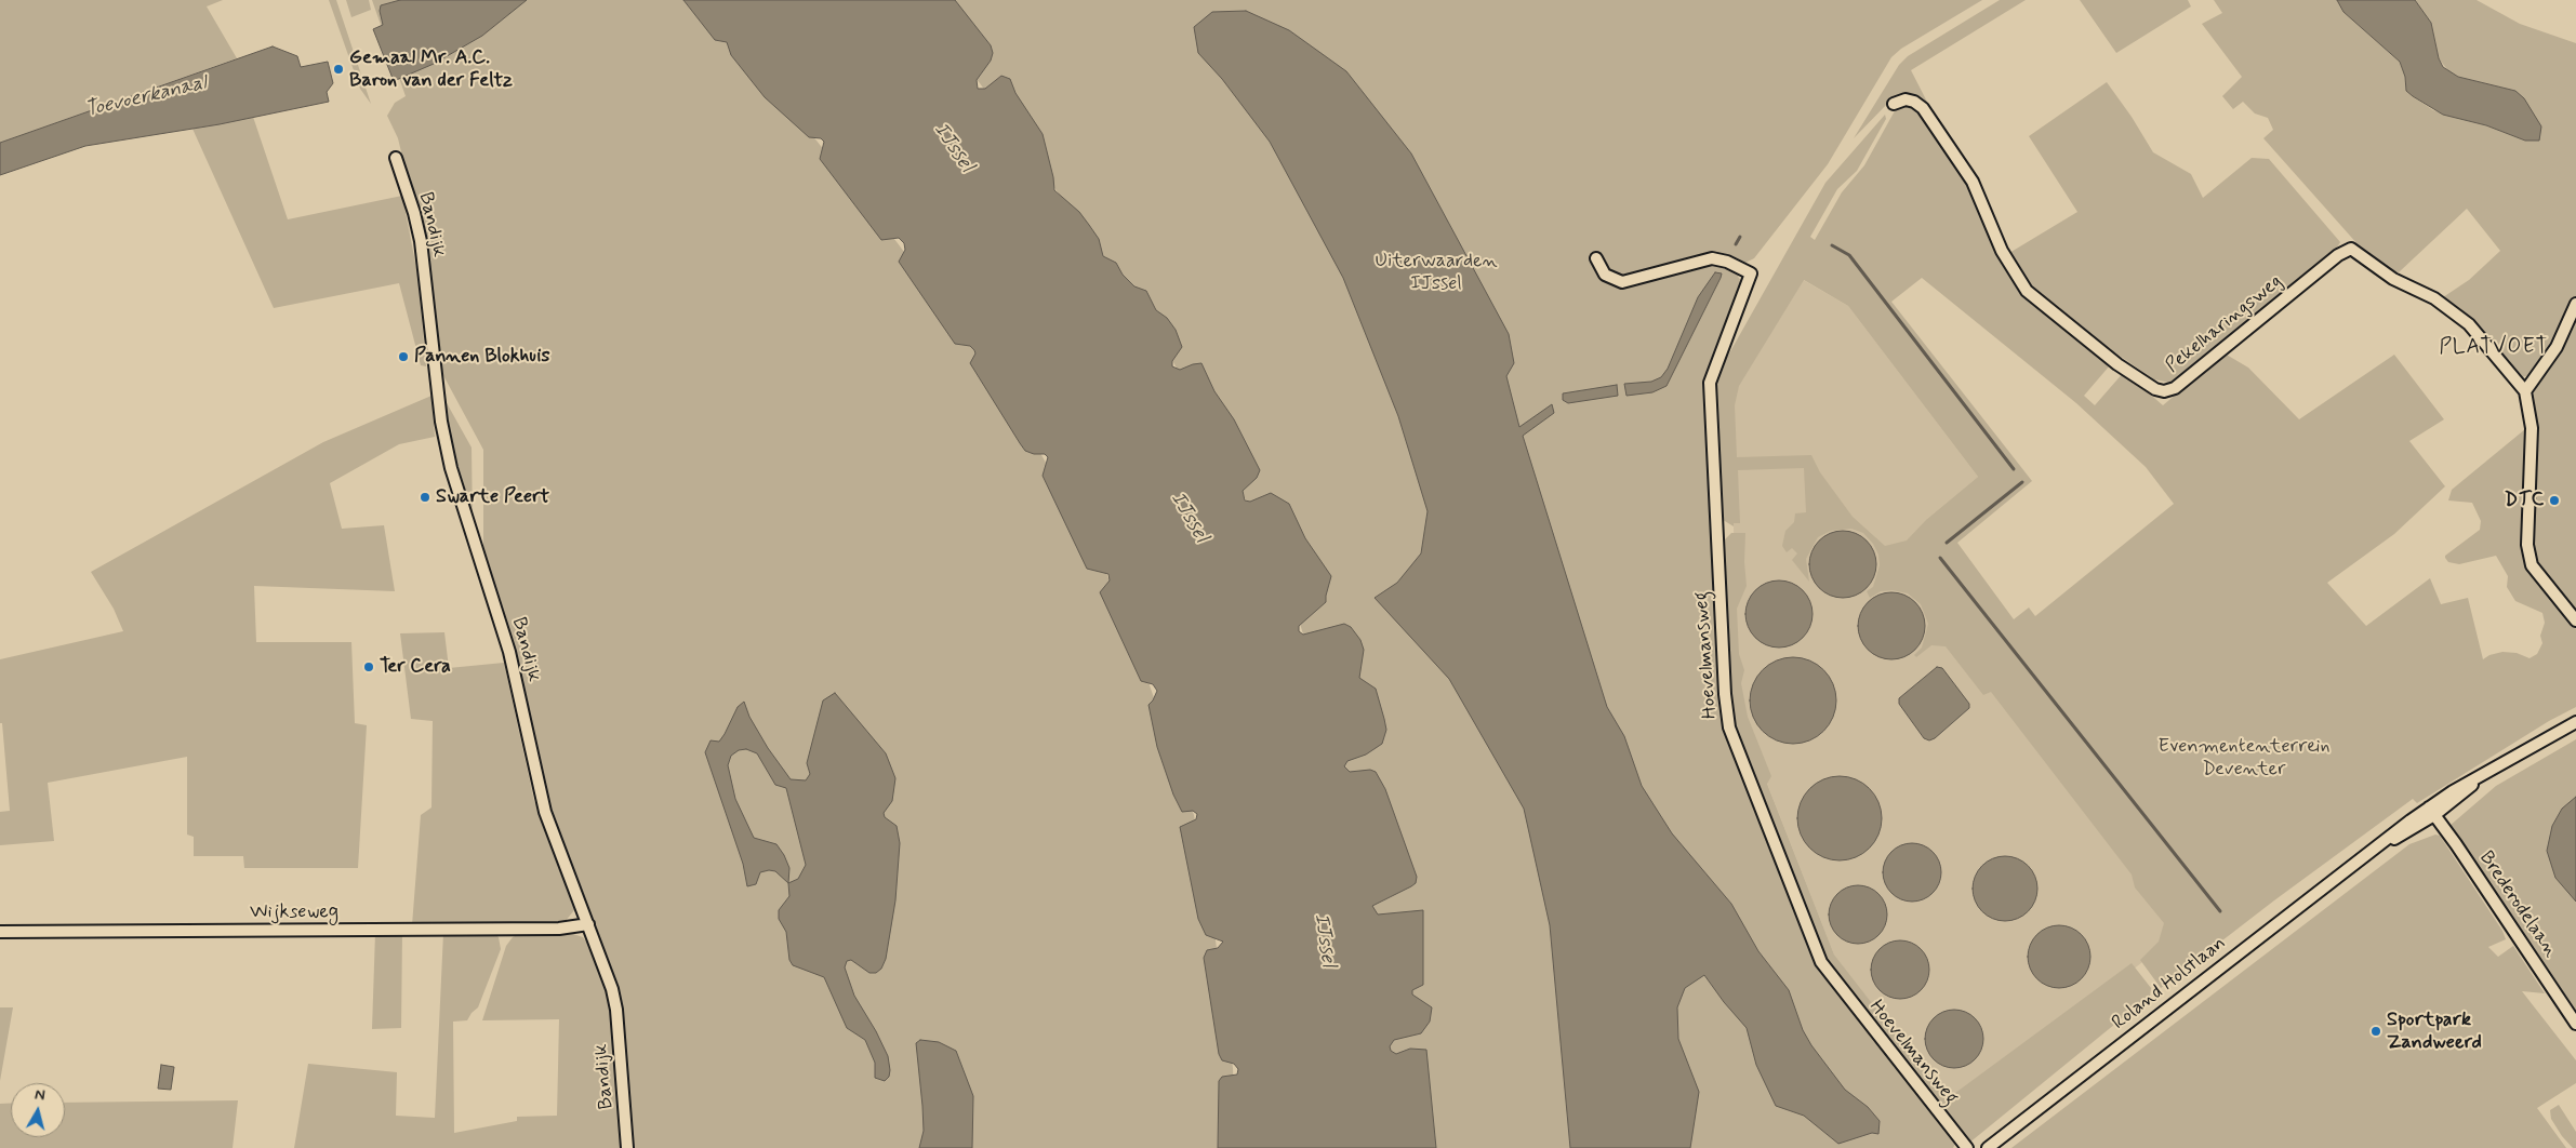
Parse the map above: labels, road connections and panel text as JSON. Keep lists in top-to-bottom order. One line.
{"streets":{"street":["Bandijk","Pekelharingsweg","Hoevelmansweg","Brederodelaan","Wijkseweg","Roland Holstlaan"]},"crossings":[["Bandijk","Wijkseweg"],["Brederodelaan","Roland Holstlaan"]],"districts":["PLATVOET"],"water":["Toevoerkanaal","IJssel"],"parks":["Uiterwaarden IJssel","Evenmententerrein Deventer"],"places":["Gemaal Mr. A.C. Baron van der Feltz","Pannen Blokhuis","Swarte Peert","DTC","Ter Cera","Sportpark Zandweerd"],"north":"top"}
